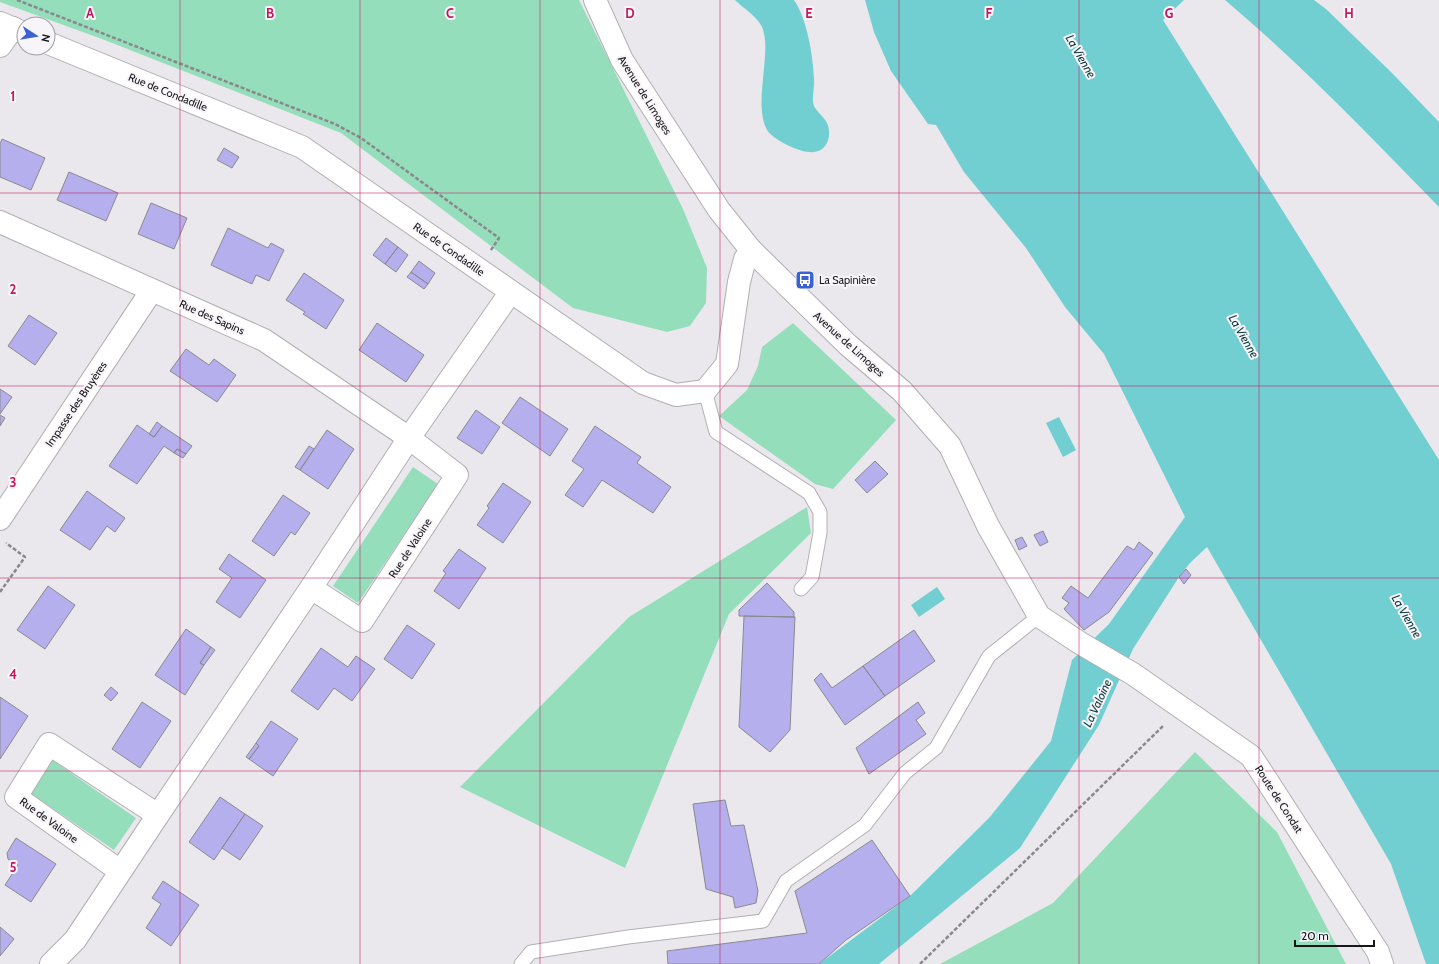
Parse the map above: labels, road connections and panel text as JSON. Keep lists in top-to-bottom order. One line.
{"streets":{"street":["Rue de Condadille","Avenue de Limoges","Rue des Sapins","Impasse des Bruyères","Rue de Valoine","Route de Condat"]},"crossings":[["Avenue de Limoges","Route de Condat"],["Rue des Sapins","Impasse des Bruyères"],["Rue des Sapins","Rue de Valoine"]],"water":["La Vienne","La Valoine"],"places":{"bus stop":["La Sapinière"]},"scale_bar":"20 m","north":"right","grid":{"columns":["A","B","C","D","E","F","G","H"],"rows":["1","2","3","4","5"]}}
